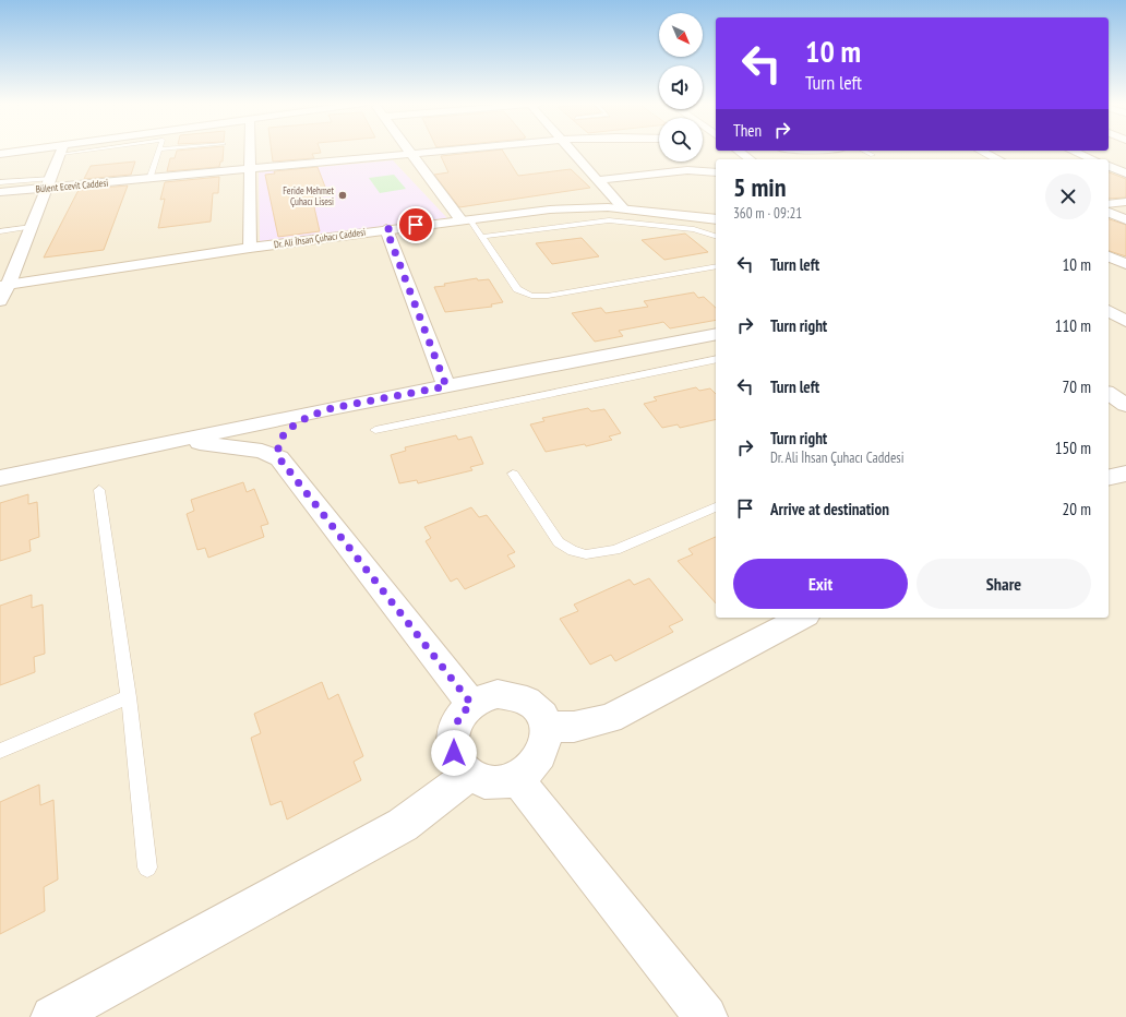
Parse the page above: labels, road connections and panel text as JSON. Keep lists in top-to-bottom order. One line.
{"streets":{"street":["Bülent Ecevit Caddesi","Dr. Ali İhsan Çuhacı Caddesi"]},"places":["Feride Mehmet Çuhacı Lisesi"],"north":"bottom right","page":{"turn":["10 m","Turn left"],"then":"Then","heading":["5 min","360 m · 09:21"],"list":[{"name":"Turn left","value":"10 m"},{"name":"Turn right","value":"110 m"},{"name":"Turn left","value":"70 m"},{"name":"Turn right","note":"Dr. Ali İhsan Çuhacı Caddesi","value":"150 m"},{"name":"Arrive at destination","value":"20 m"}],"buttons":["Exit","Share"]}}
